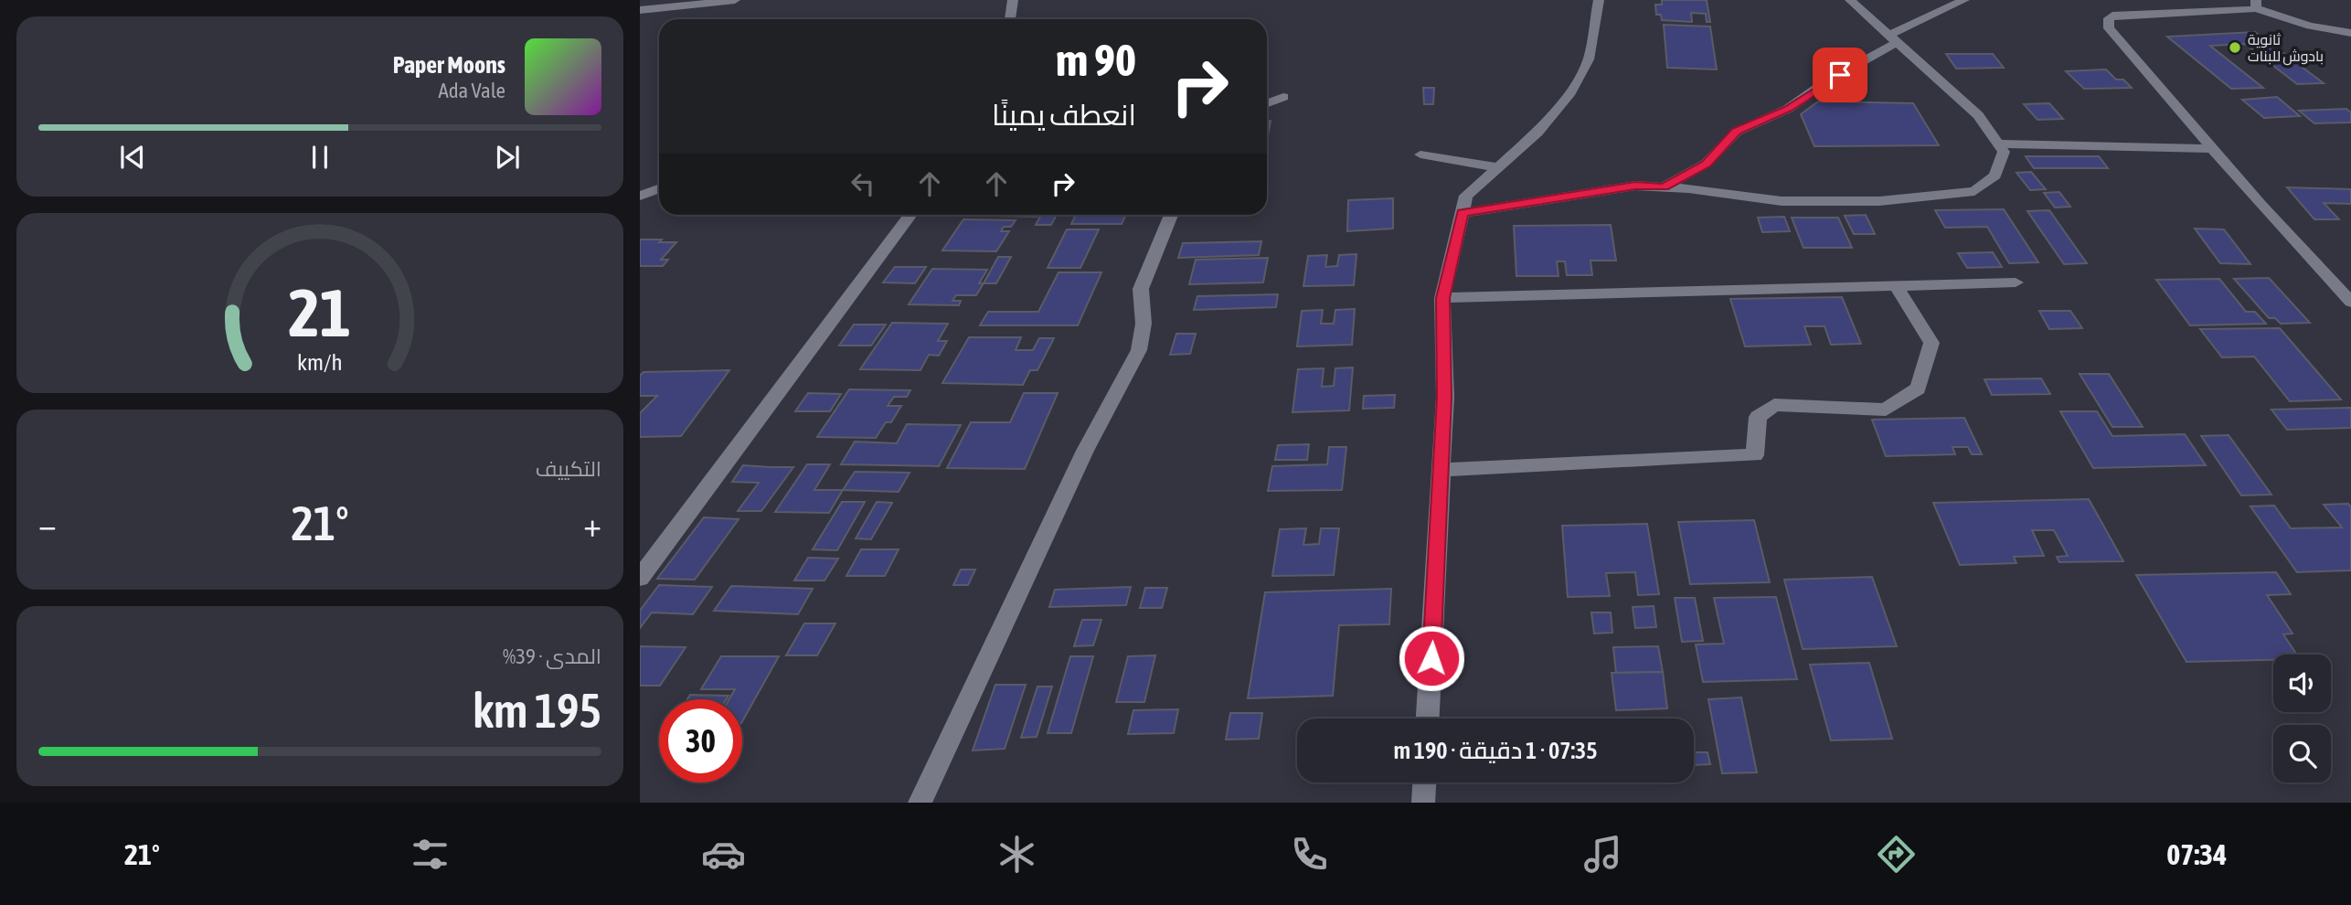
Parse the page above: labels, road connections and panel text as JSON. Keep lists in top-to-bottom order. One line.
{"places":["ثانوية بادوش للبنات"],"page":{"turn":["90 m","انعطف يمينًا"],"song":["Paper Moons","Ada Vale"],"tile":["التكييف",["المدى · 39%","195 km"]],"heat":["−","21°","+"],"limit":"30","trip":"07:35 · 1 دقيقة · 190 m","tabs":["07:34","21°"],"gauge":["21","km/h"]}}
